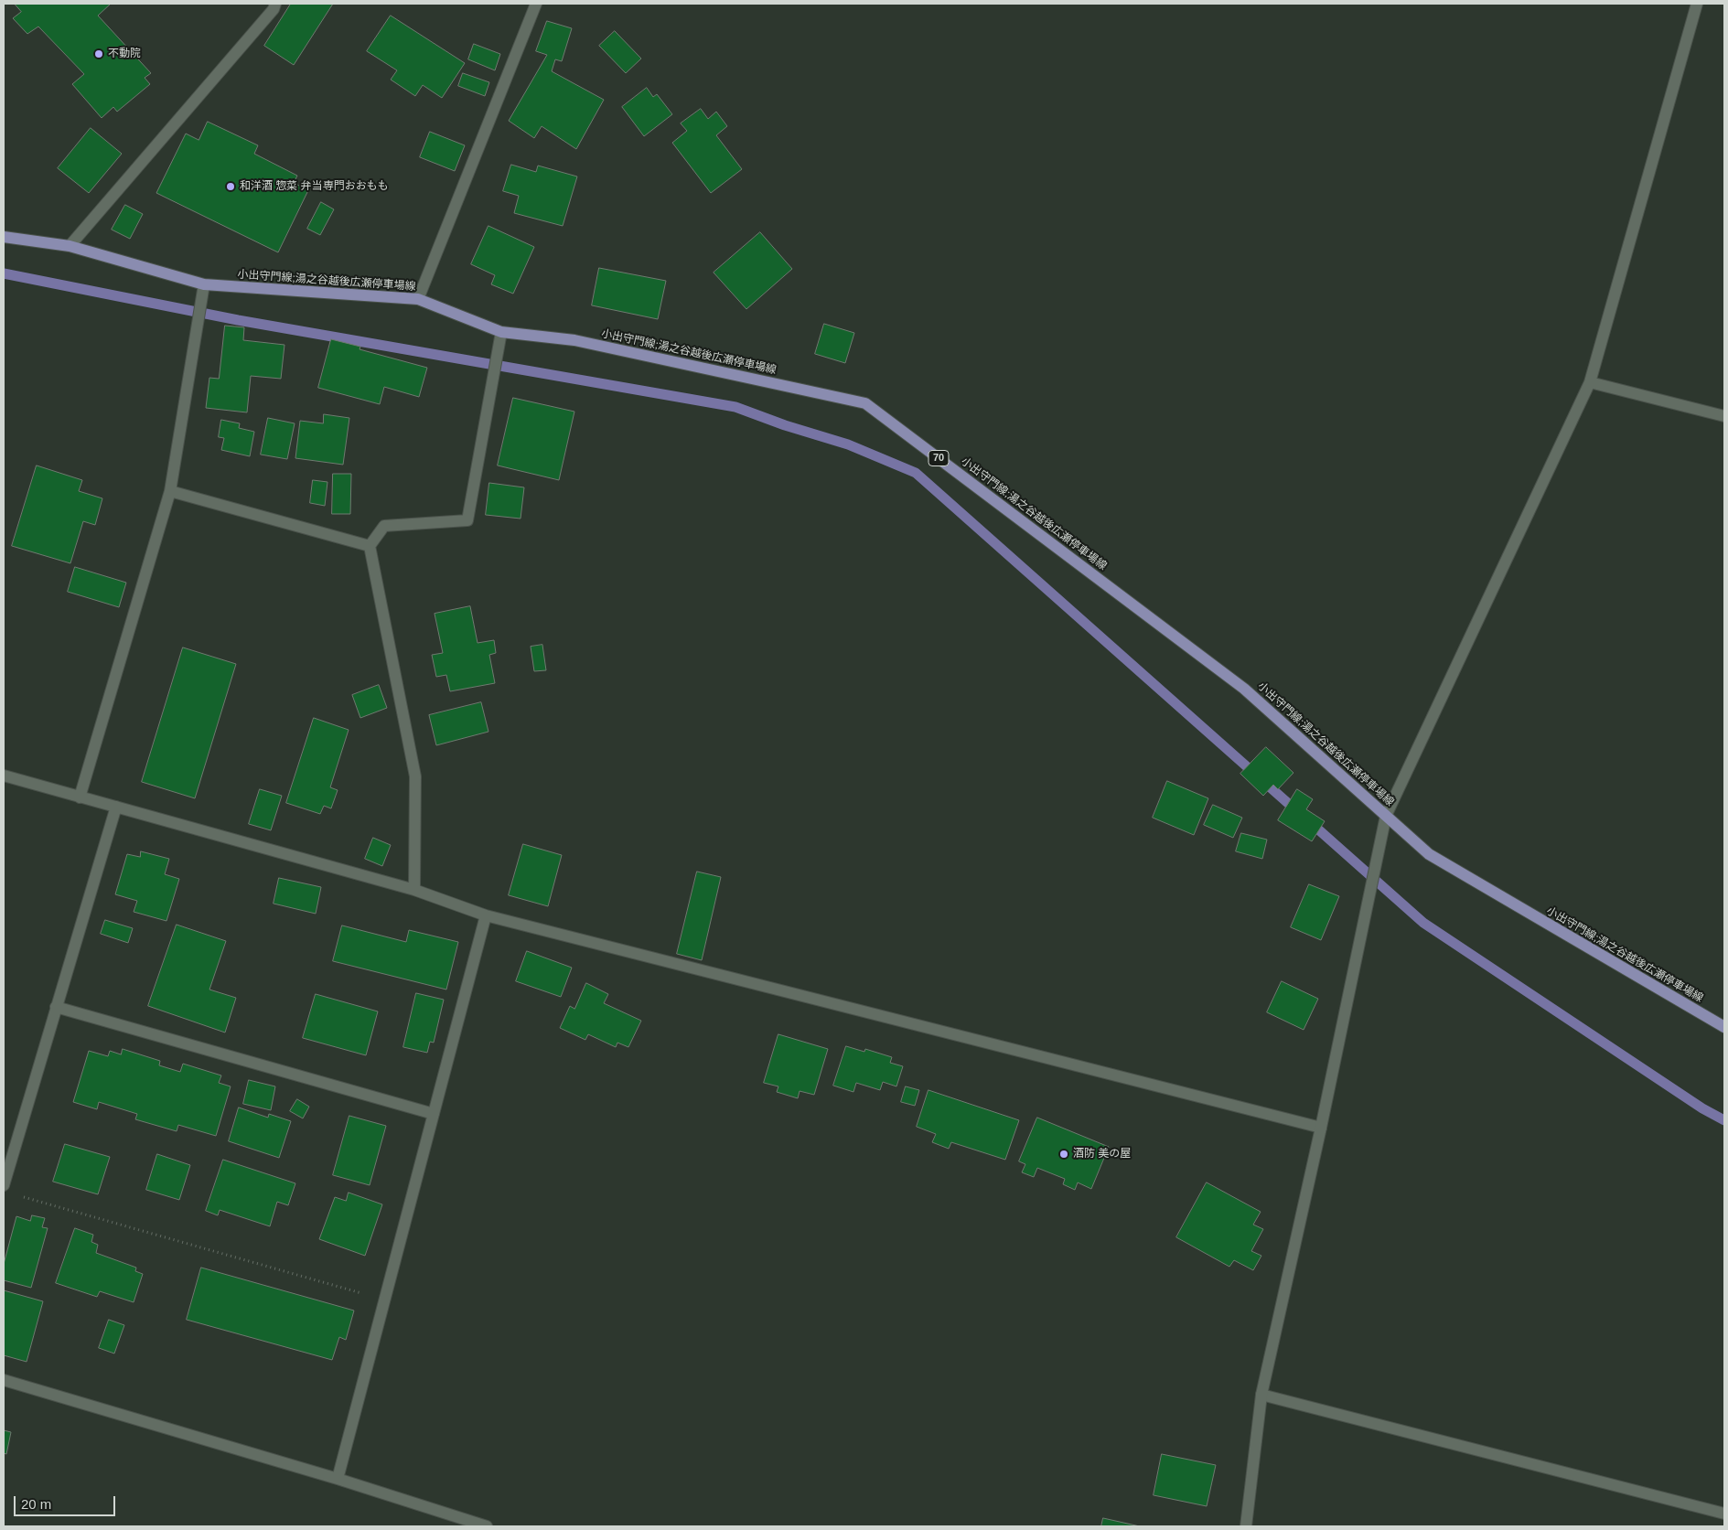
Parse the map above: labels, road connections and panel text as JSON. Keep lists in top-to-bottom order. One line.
{"streets":{"main road":["小出守門線;湯之谷越後広瀬停車場線","70"]},"places":["不動院","和洋酒 惣菜 弁当専門おおもも","酒防 美の屋"],"scale_bar":"20 m"}
